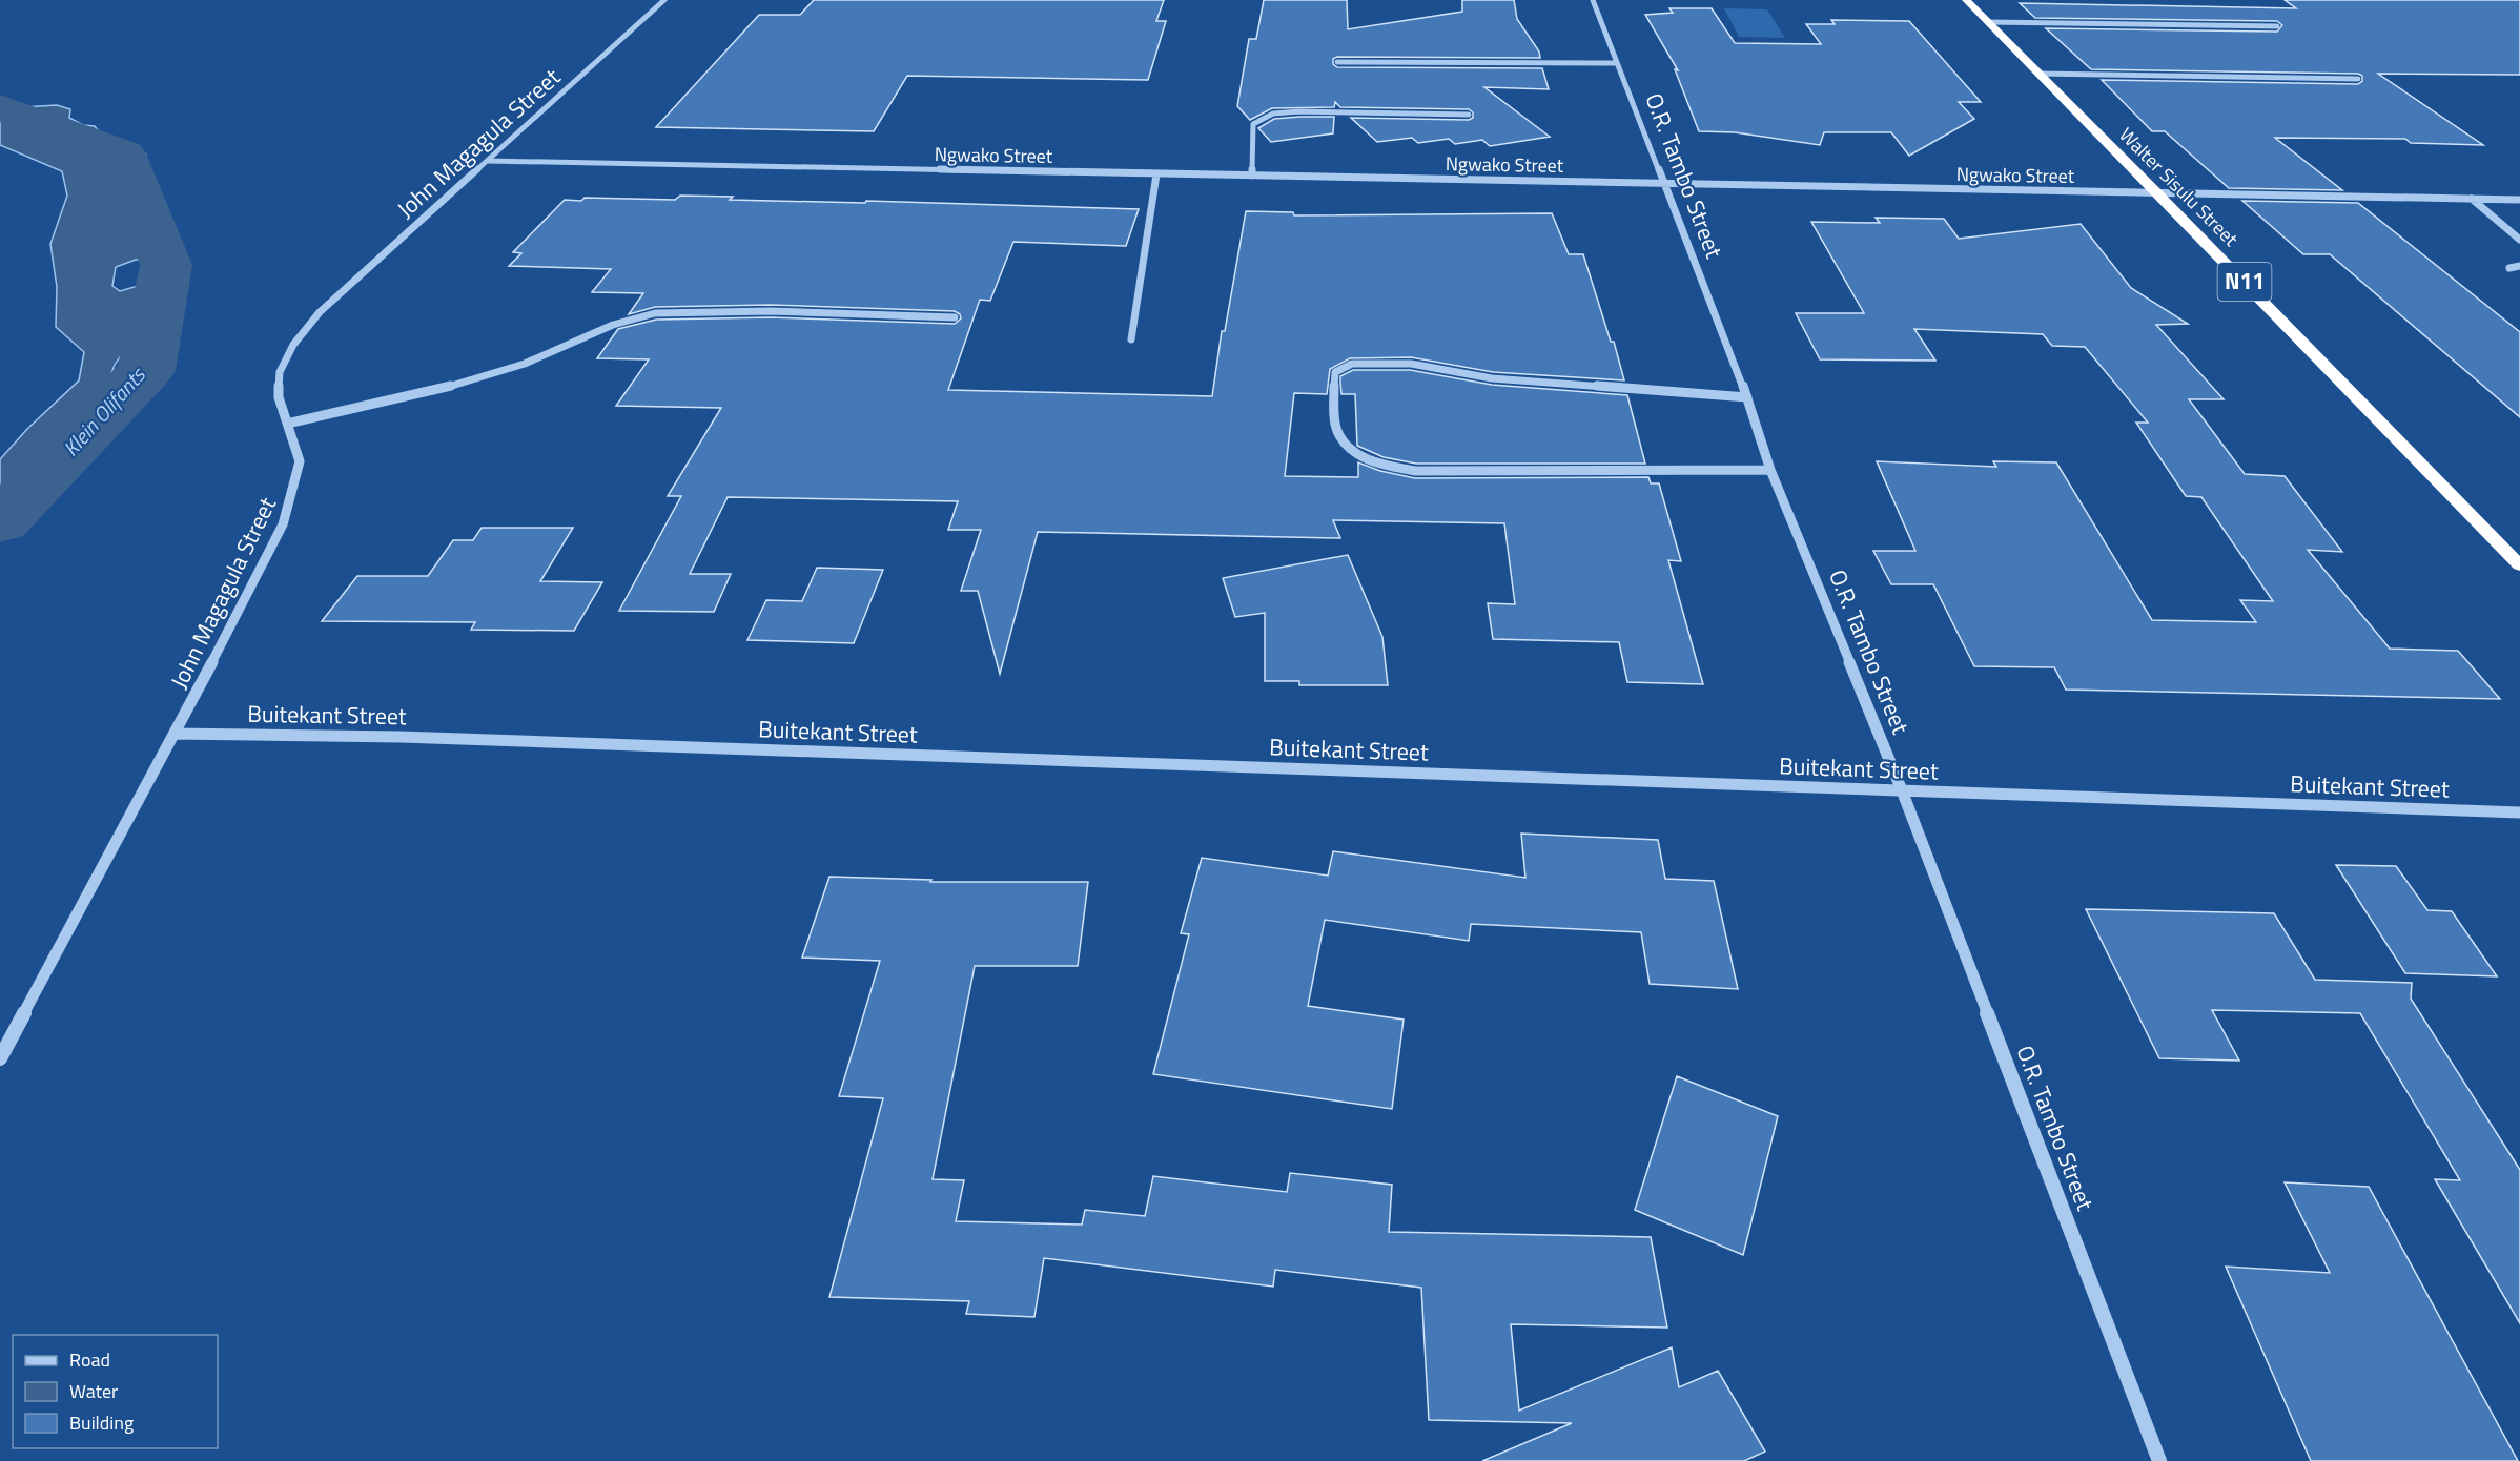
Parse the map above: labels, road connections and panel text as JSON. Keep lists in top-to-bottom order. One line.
{"streets":{"highway":["Walter Sisulu Street","N11"],"street":["John Magagula Street","Ngwako Street","O.R. Tambo Street","Buitekant Street"]},"crossings":[["John Magagula Street","Ngwako Street"],["John Magagula Street","Buitekant Street"],["Ngwako Street","O.R. Tambo Street"],["Ngwako Street","Walter Sisulu Street"],["O.R. Tambo Street","Buitekant Street"]],"water":["Klein Olifants"],"legend":["Road","Water","Building"]}
